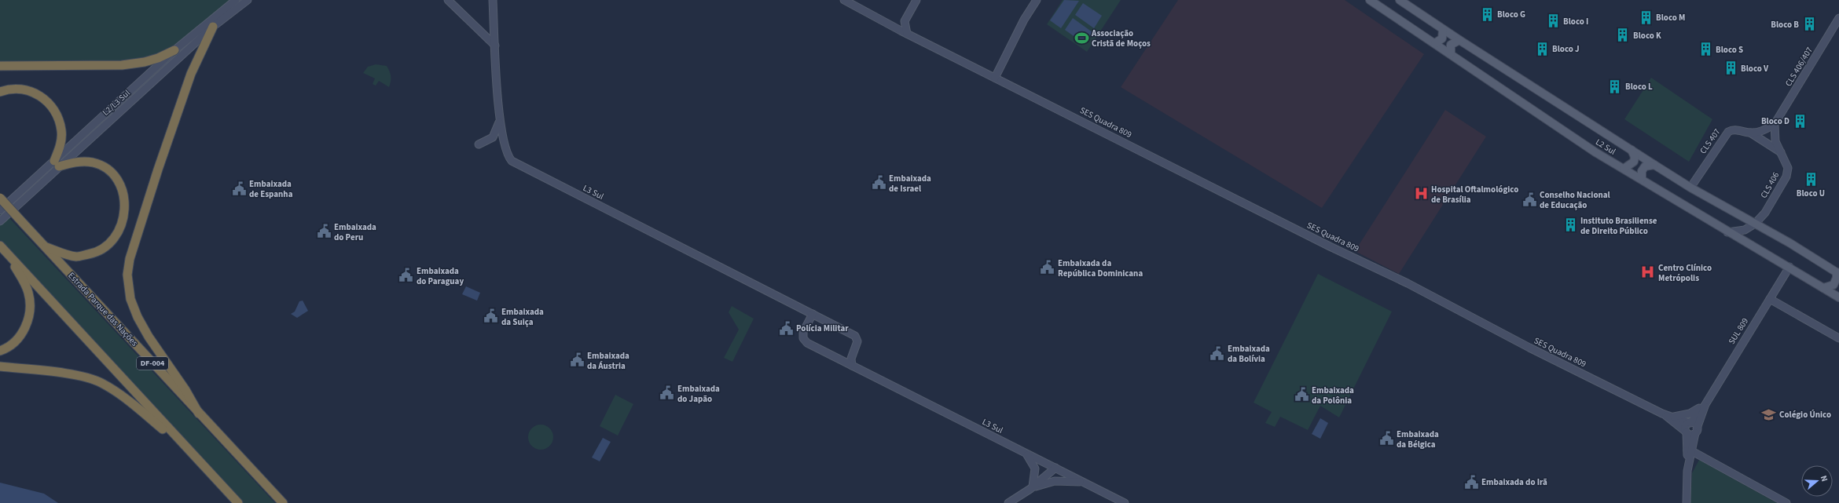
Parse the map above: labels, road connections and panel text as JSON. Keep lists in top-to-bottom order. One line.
{"streets":{"highway":["Estrada Parque das Nações","DF-004"],"main road":["L2 Sul"],"street":["CLS 406/407","L2/L3 Sul","SES Quadra 809","CLS 407","CLS 406","L3 Sul","SUL 809"]},"crossings":[["CLS 406/407","CLS 407"],["CLS 406/407","CLS 406"],["SES Quadra 809","SUL 809"],["CLS 407","L2 Sul"],["CLS 407","CLS 406"],["L2 Sul","CLS 406"],["L2 Sul","SUL 809"]],"places":{"building":["Bloco G","Bloco M","Bloco I","Bloco B","Bloco K","Bloco J","Bloco S","Bloco V","Bloco L","Bloco D","Bloco U","Instituto Brasiliense de Direito Público"],"sports":["Associação Cristã de Moços"],"public building":["Embaixada de Israel","Embaixada de Espanha","Conselho Nacional de Educação","Embaixada do Peru","Embaixada da República Dominicana","Embaixada do Paraguay","Embaixada da Suiça","Polícia Militar","Embaixada da Bolívia","Embaixada da Áustria","Embaixada do Japão","Embaixada da Polônia","Embaixada da Bélgica","Embaixada do Irã"],"hospital":["Hospital Oftalmológico de Brasília","Centro Clínico Metrópolis"],"school or university":["Colégio Único"]},"north":"right"}
